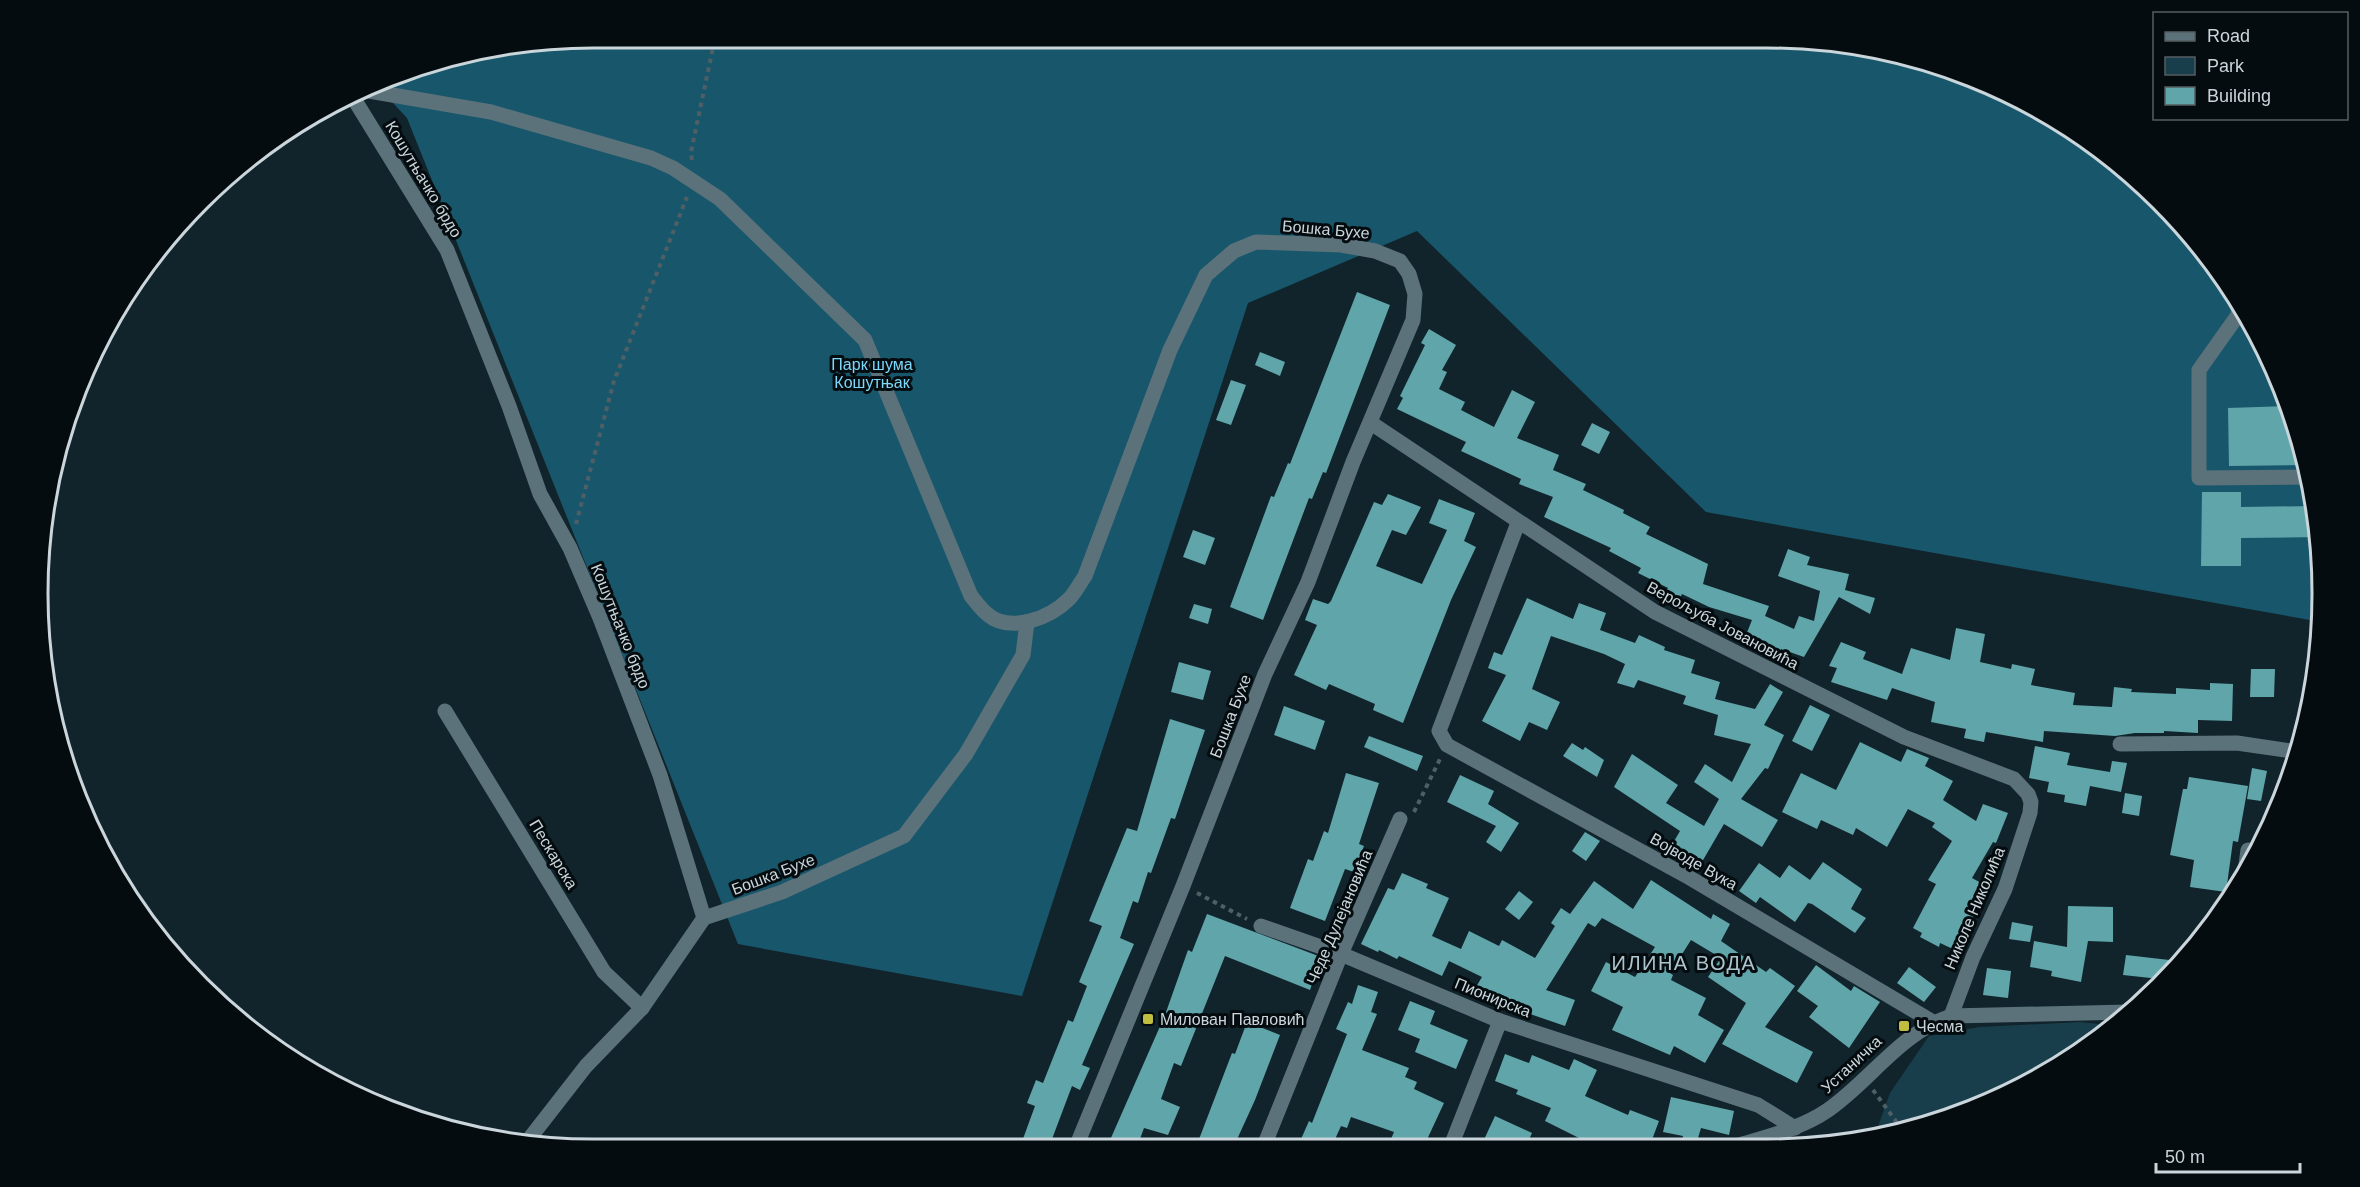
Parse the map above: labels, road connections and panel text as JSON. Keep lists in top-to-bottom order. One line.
{"streets":{"street":["Кошутњачко брдо","Бошка Бухе","Верољуба Јовановића","Пескарска","Војводе Вука","Николе Николића","Чеде Дулејановића","Пионирска","Устаничка"]},"crossings":[["Кошутњачко брдо","Бошка Бухе"],["Бошка Бухе","Верољуба Јовановића"],["Верољуба Јовановића","Николе Николића"],["Војводе Вука","Устаничка"],["Николе Николића","Устаничка"],["Чеде Дулејановића","Пионирска"],["Пионирска","Устаничка"]],"districts":["ИЛИНА ВОДА"],"parks":["Парк шума Кошутњак"],"places":{"transit":["Милован Павловић","Чесма"]},"legend":["Road","Park","Building"],"scale_bar":"50 m"}
